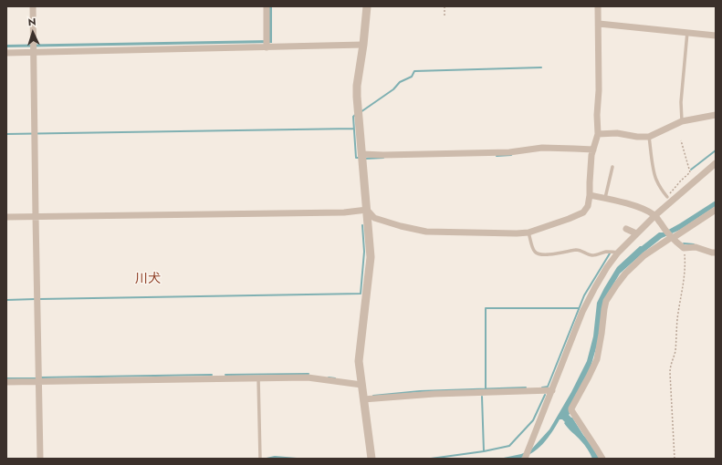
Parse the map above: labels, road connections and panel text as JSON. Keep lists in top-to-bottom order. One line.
{"districts":["川犬"],"north":"top"}
